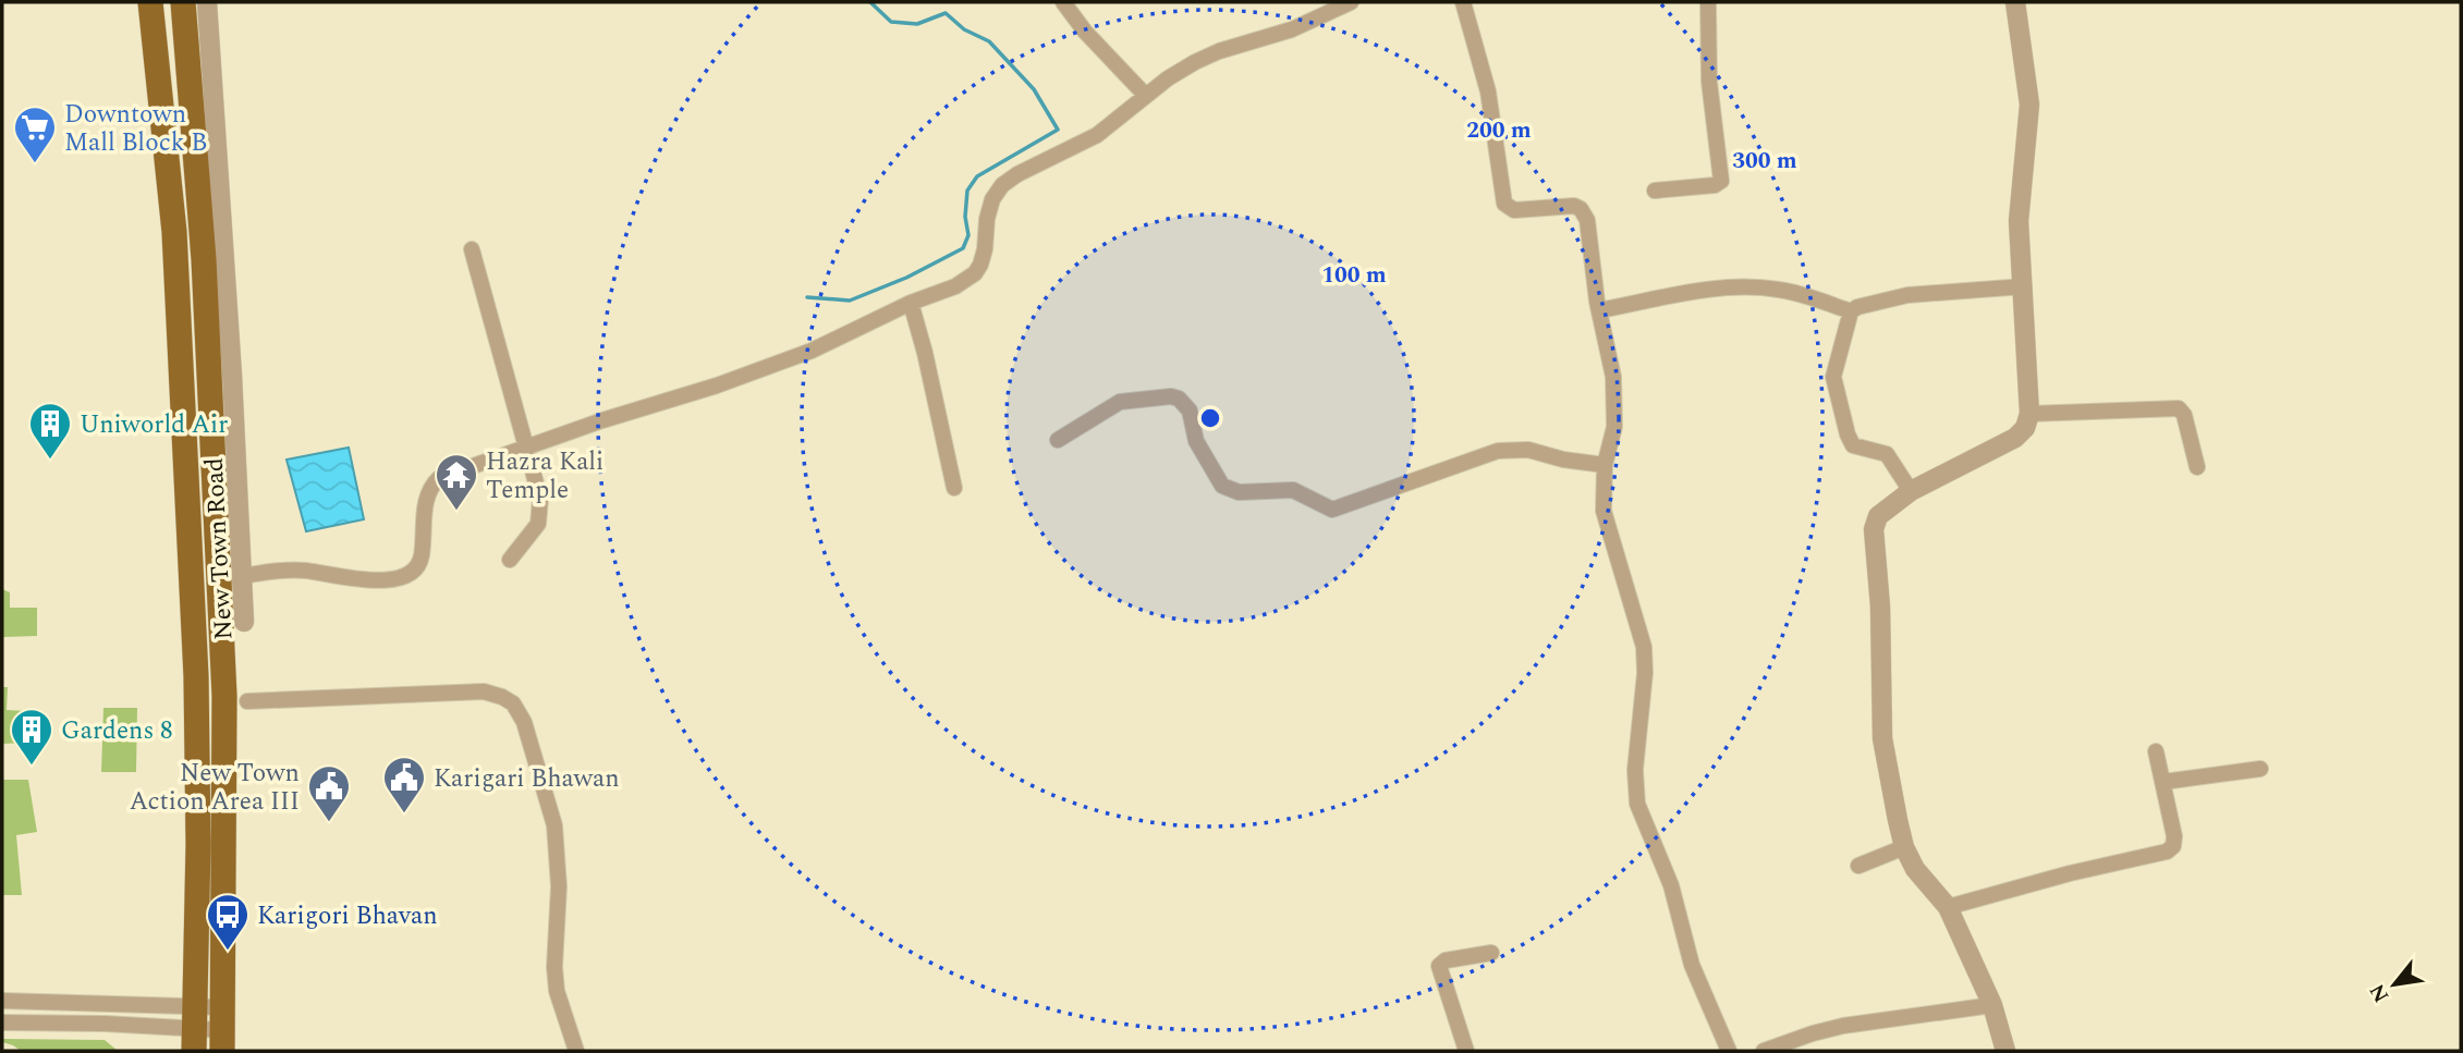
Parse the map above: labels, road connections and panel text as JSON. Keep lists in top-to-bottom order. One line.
{"streets":{"main road":["New Town Road"]},"places":{"supermarket":["Downtown Mall Block B"],"building":["Uniworld Air","Gardens 8"],"temple":["Hazra Kali Temple"],"public building":["Karigari Bhawan","New Town Action Area III"],"bus stop":["Karigori Bhavan"]},"north":"bottom left","rings":["200 m","300 m","100 m"]}
